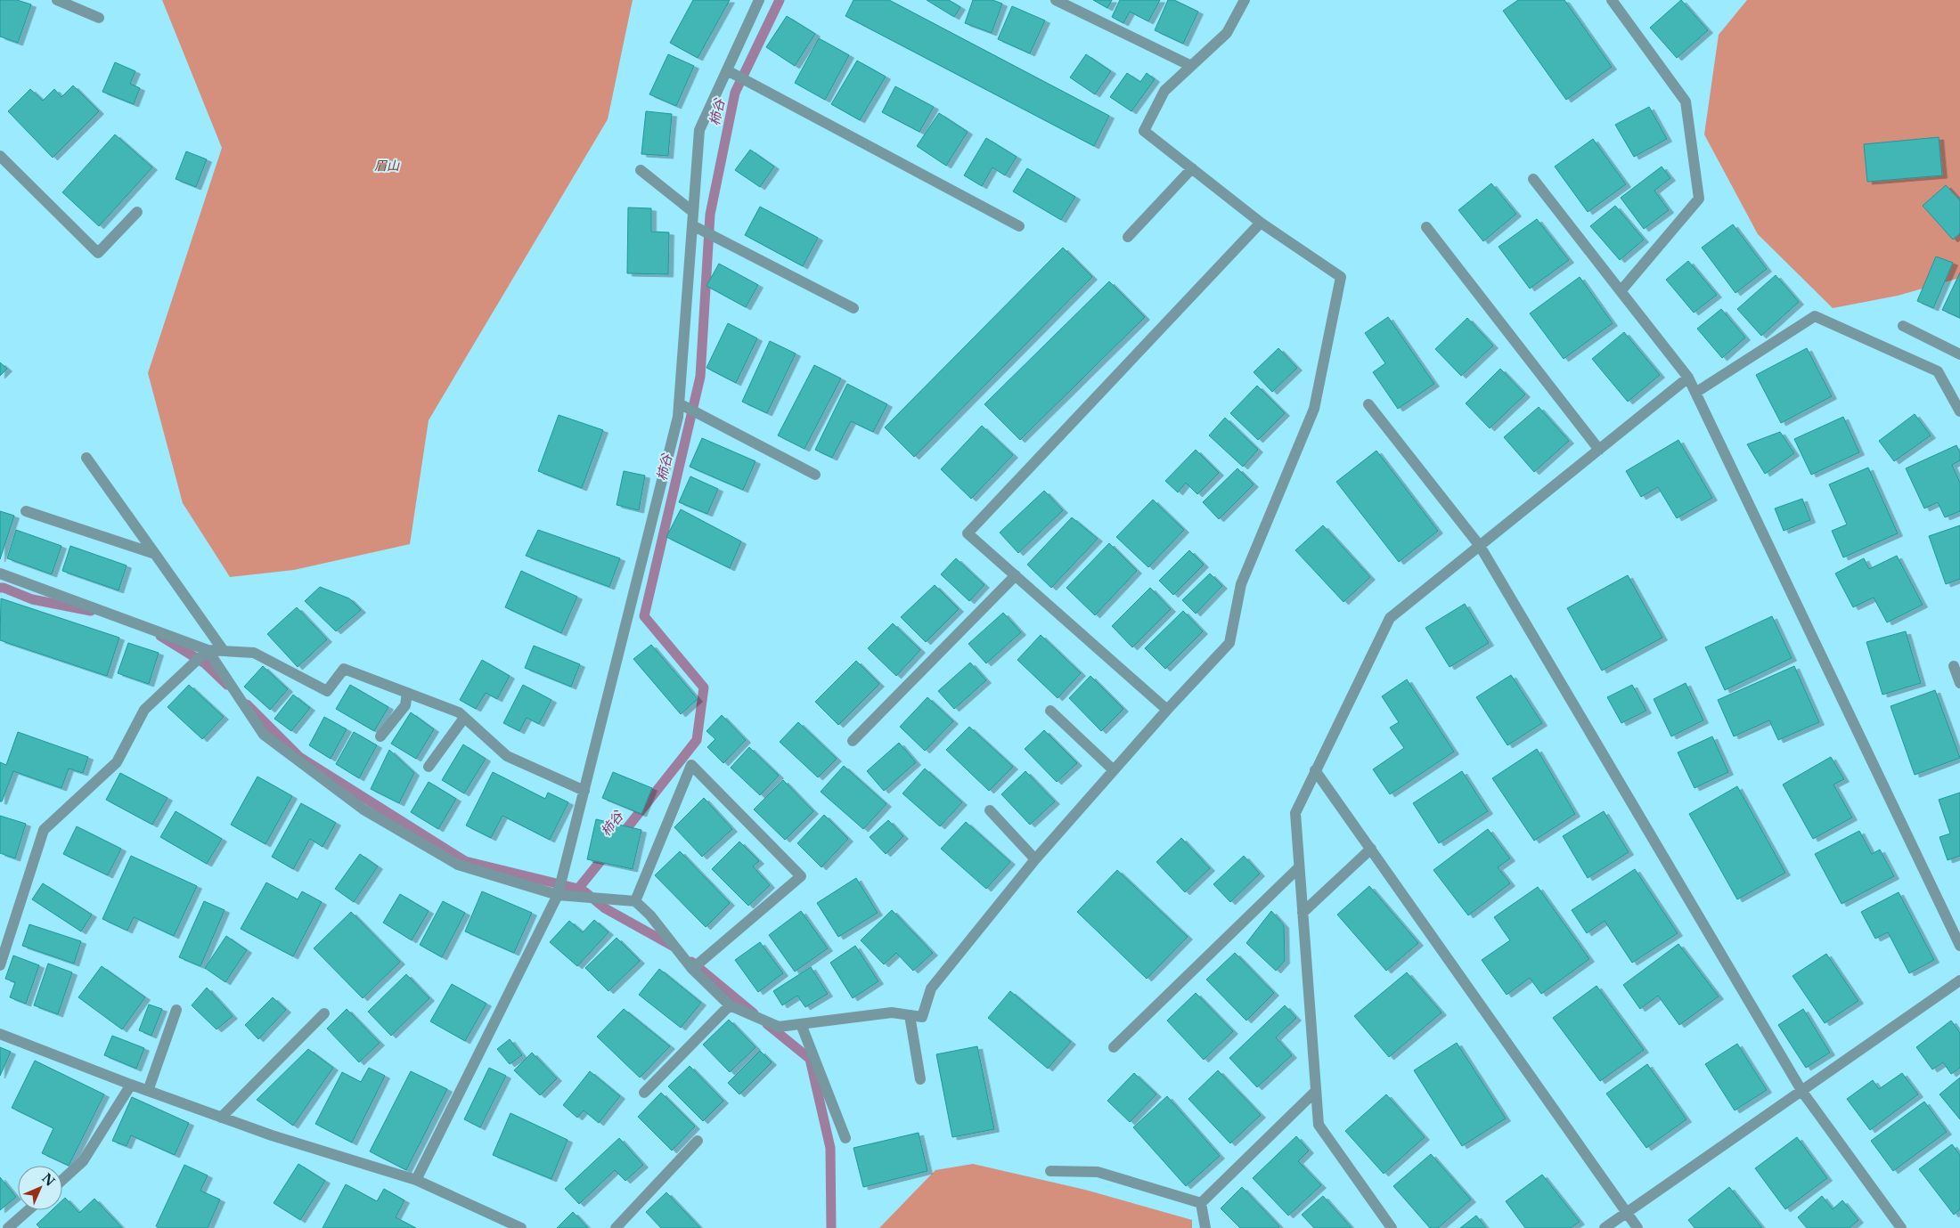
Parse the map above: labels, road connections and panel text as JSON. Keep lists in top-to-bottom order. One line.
{"water":["柿谷"],"parks":["眉山"],"north":"top right"}
